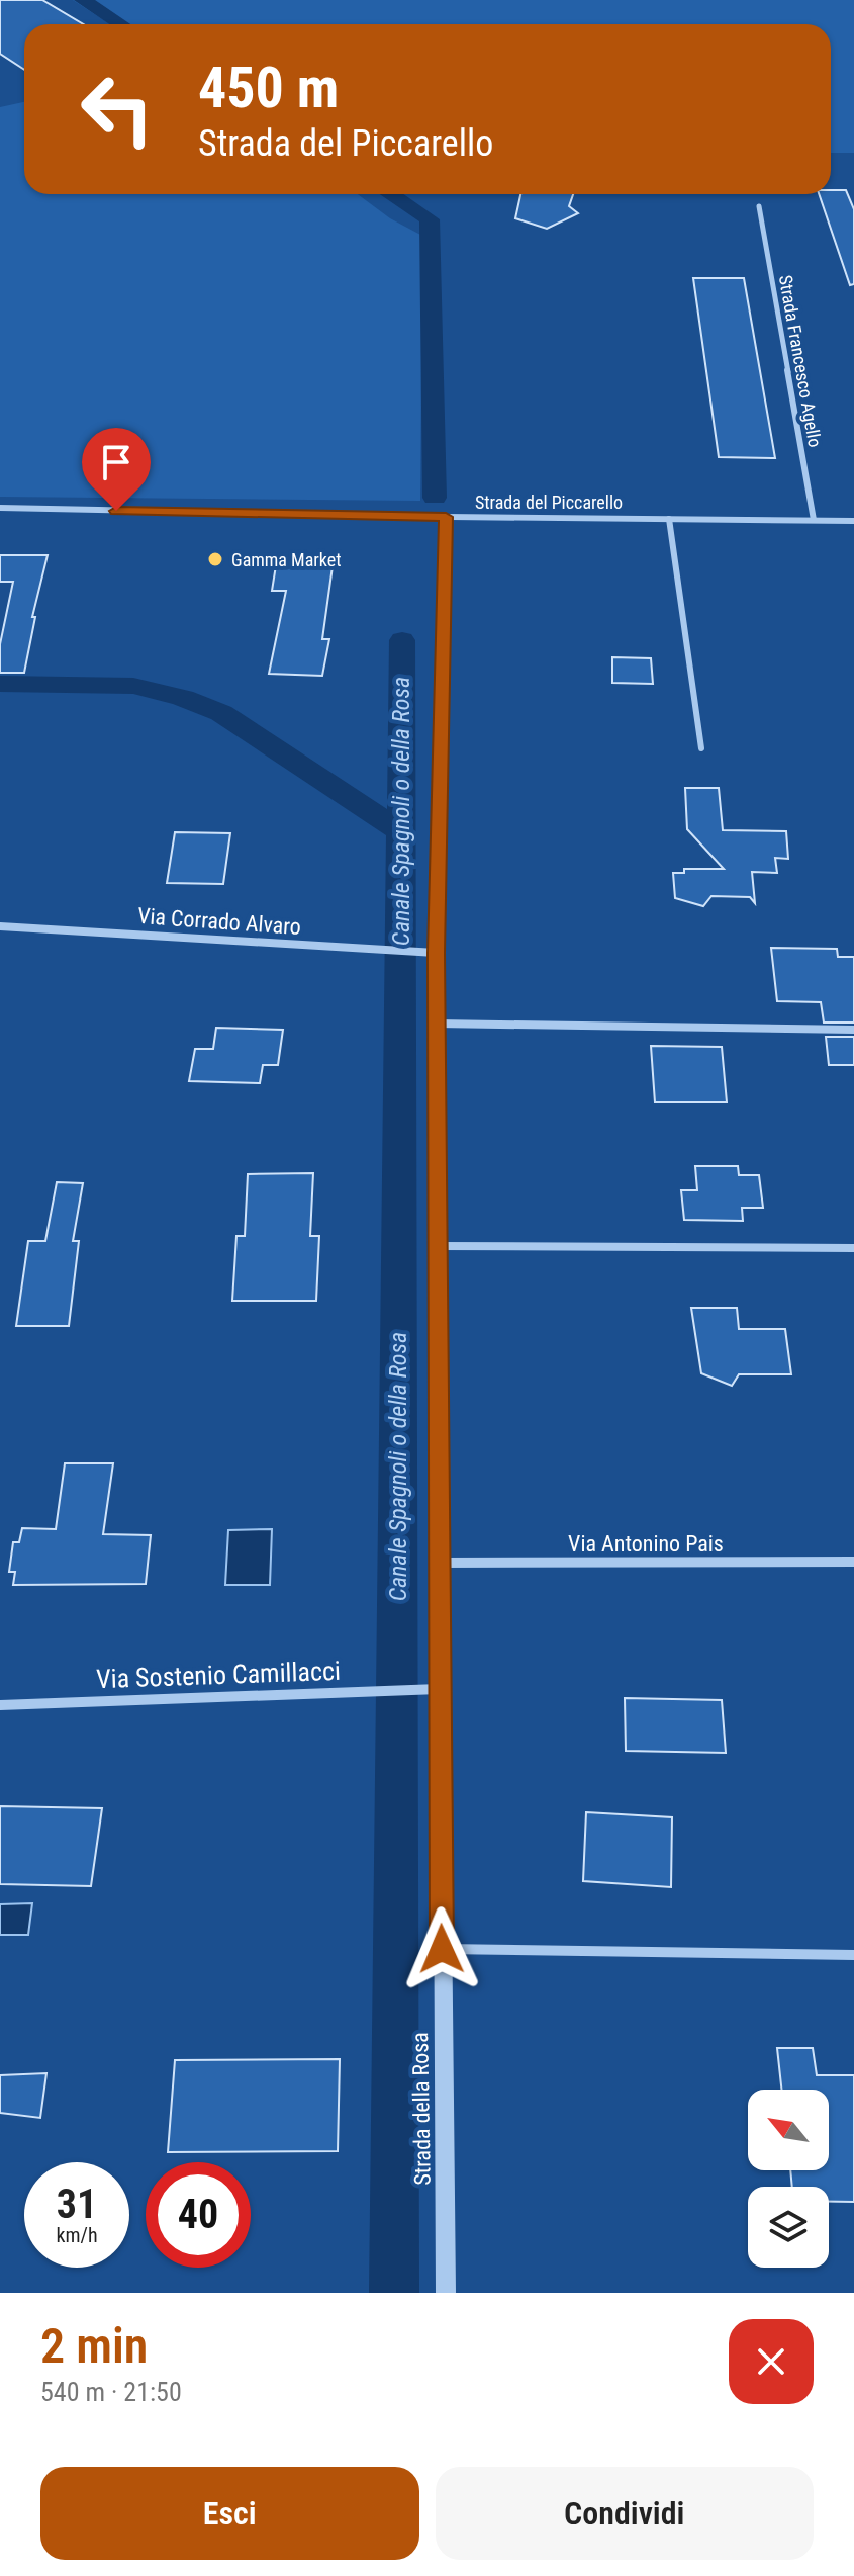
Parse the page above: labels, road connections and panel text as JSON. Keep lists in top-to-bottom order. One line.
{"streets":{"street":["Strada Francesco Agello","Strada del Piccarello","Via Corrado Alvaro","Via Antonino Pais","Via Sostenio Camillacci","Strada della Rosa"]},"crossings":[["Strada Francesco Agello","Strada del Piccarello"],["Strada del Piccarello","Strada della Rosa"],["Via Corrado Alvaro","Strada della Rosa"],["Via Antonino Pais","Strada della Rosa"],["Via Sostenio Camillacci","Strada della Rosa"]],"water":["Canale Spagnoli o della Rosa"],"places":["Gamma Market"],"north":"top left","page":{"turn":["450 m","Strada del Piccarello"],"speed":"31 km/h","limit":"40","heading":["2 min","540 m · 21:50"],"buttons":["Esci","Condividi"]}}
